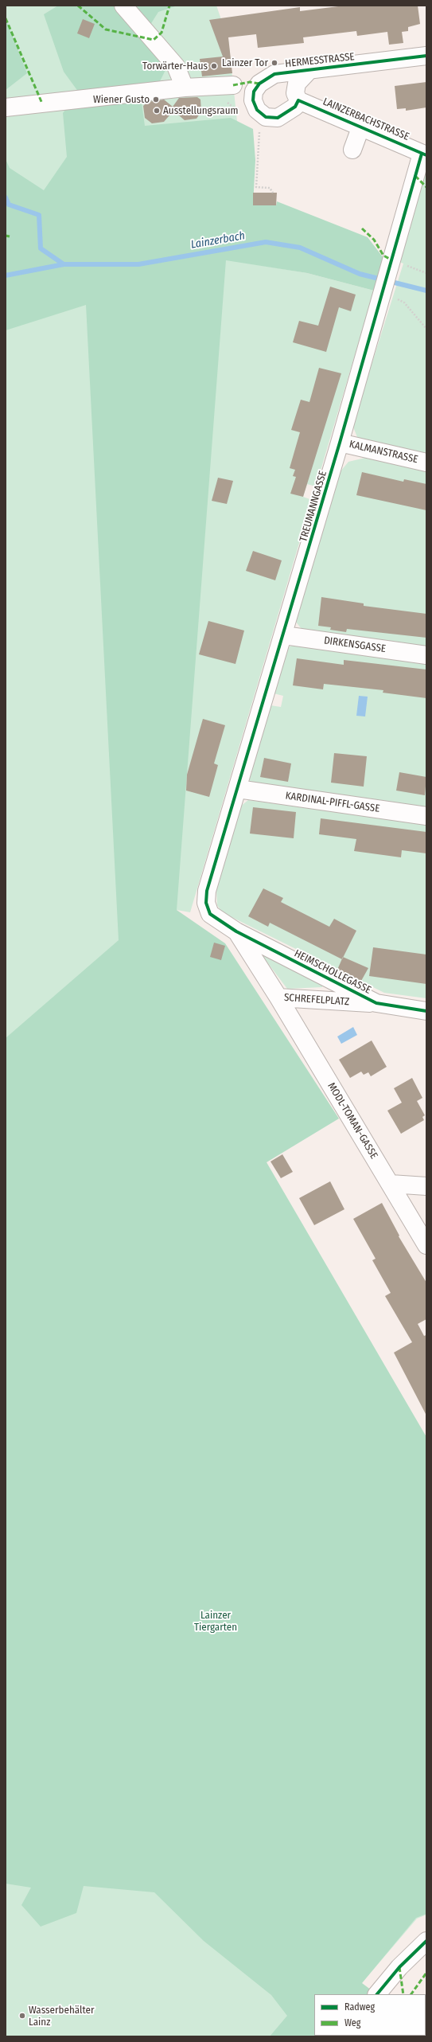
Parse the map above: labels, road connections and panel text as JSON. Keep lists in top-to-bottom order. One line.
{"streets":{"street":["HERMESSTRASSE","LAINZERBACHSTRASSE","KALMANSTRASSE","TREUMANNGASSE","DIRKENSGASSE","KARDINAL-PIFFL-GASSE","HEIMSCHOLLEGASSE","SCHREFELPLATZ","MODL-TOMAN-GASSE"]},"crossings":[["HERMESSTRASSE","LAINZERBACHSTRASSE"],["KALMANSTRASSE","TREUMANNGASSE"],["TREUMANNGASSE","DIRKENSGASSE"],["TREUMANNGASSE","KARDINAL-PIFFL-GASSE"],["TREUMANNGASSE","HEIMSCHOLLEGASSE"],["TREUMANNGASSE","SCHREFELPLATZ"],["HEIMSCHOLLEGASSE","SCHREFELPLATZ"],["SCHREFELPLATZ","MODL-TOMAN-GASSE"]],"water":["Lainzerbach"],"parks":["Lainzer Tiergarten"],"places":["Lainzer Tor","Torwärter-Haus","Wiener Gusto","Ausstellungsraum","Wasserbehälter Lainz"],"legend":["Radweg","Weg"]}
